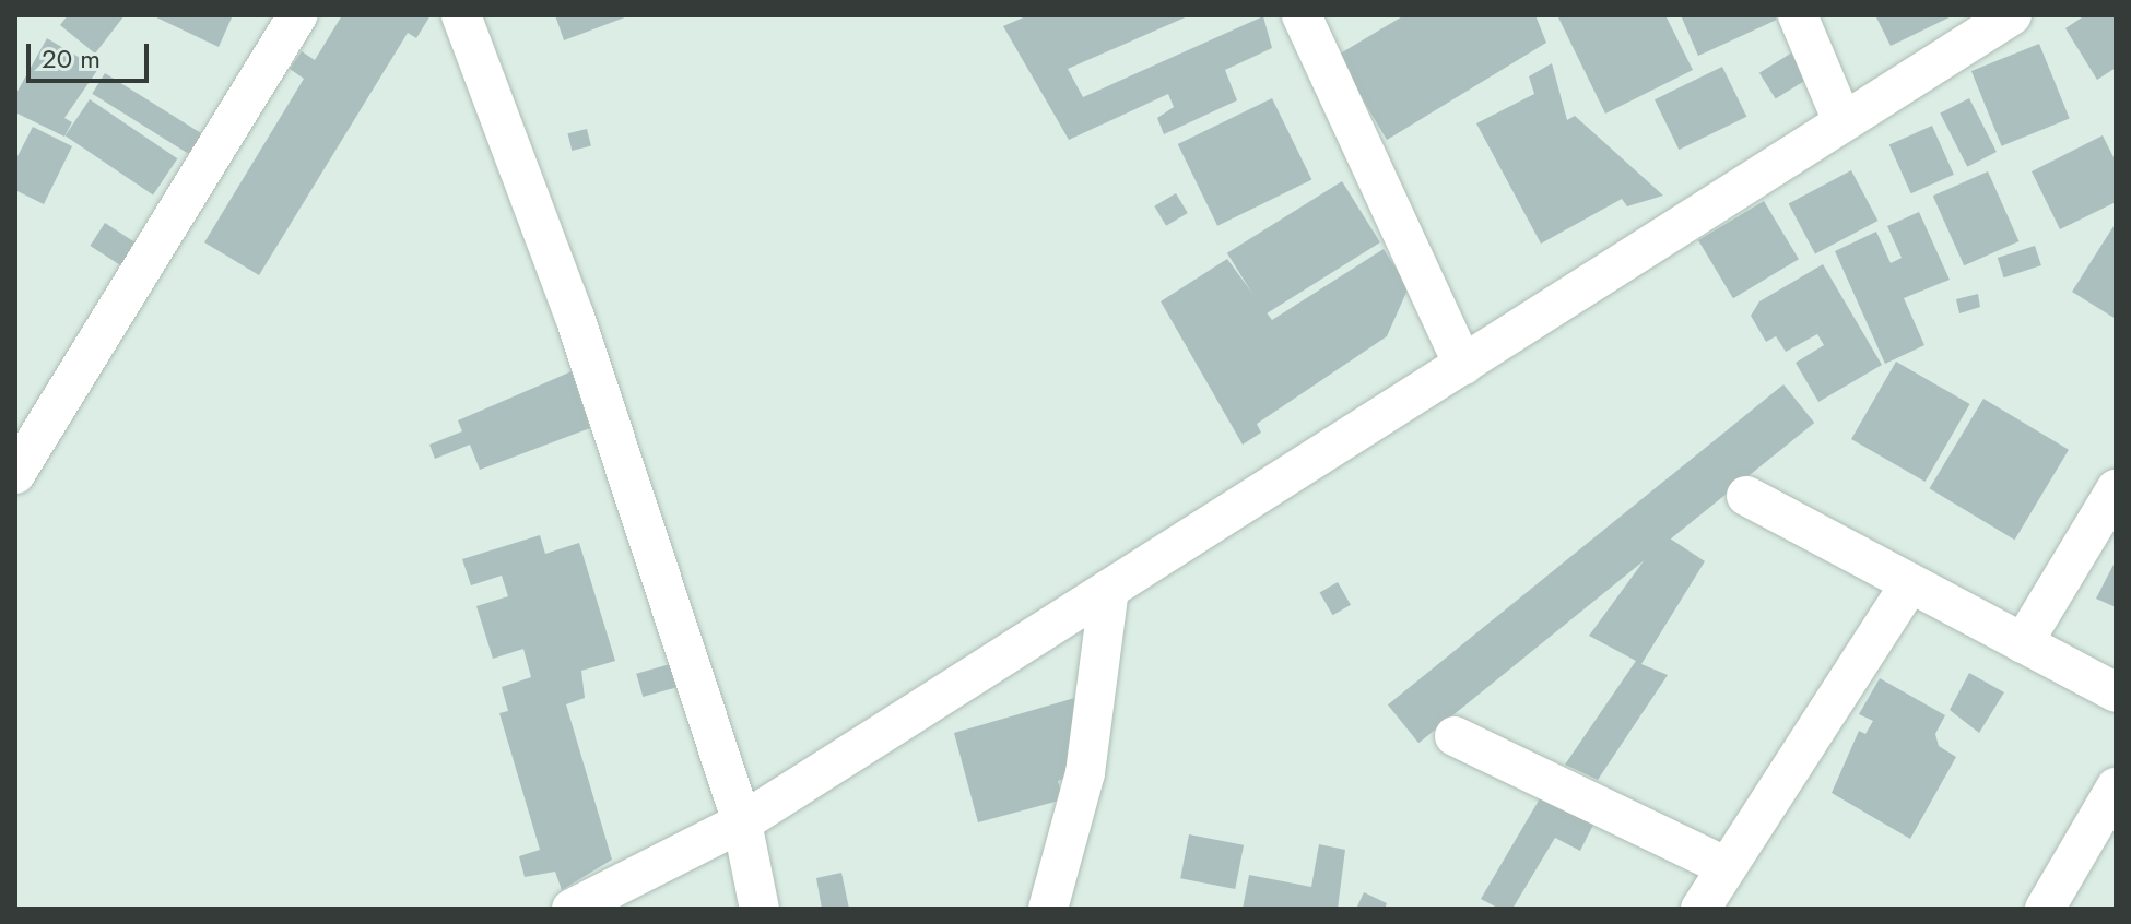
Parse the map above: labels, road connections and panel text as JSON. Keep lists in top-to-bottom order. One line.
{"scale_bar":"20 m"}
